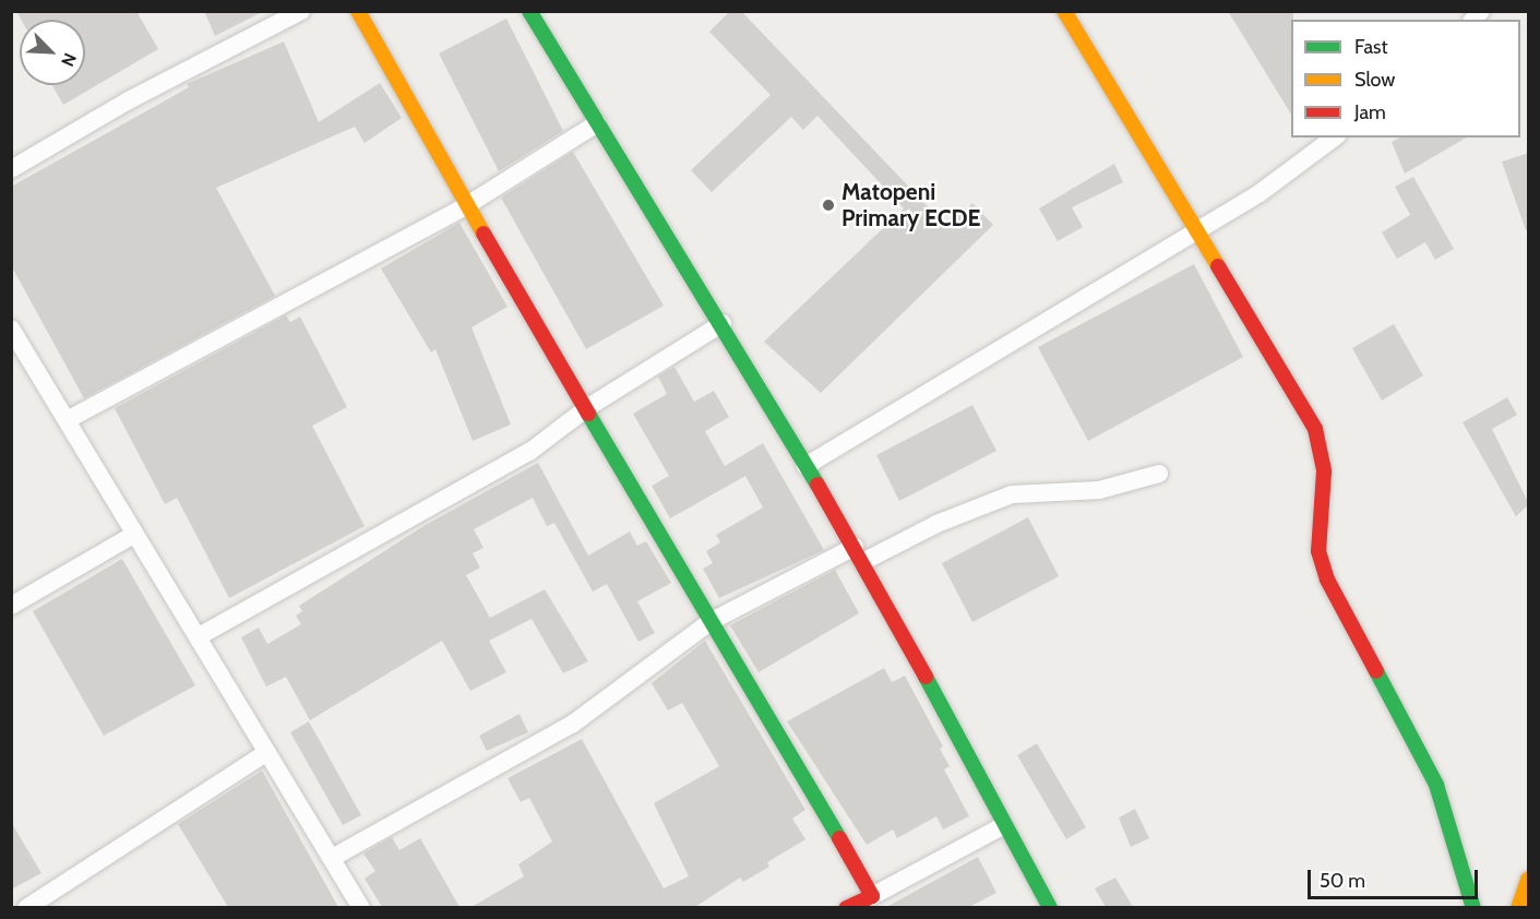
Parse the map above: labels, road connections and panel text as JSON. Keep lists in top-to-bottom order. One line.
{"places":["Matopeni Primary ECDE"],"legend":["Fast","Slow","Jam"],"scale_bar":"50 m","north":"bottom right"}
